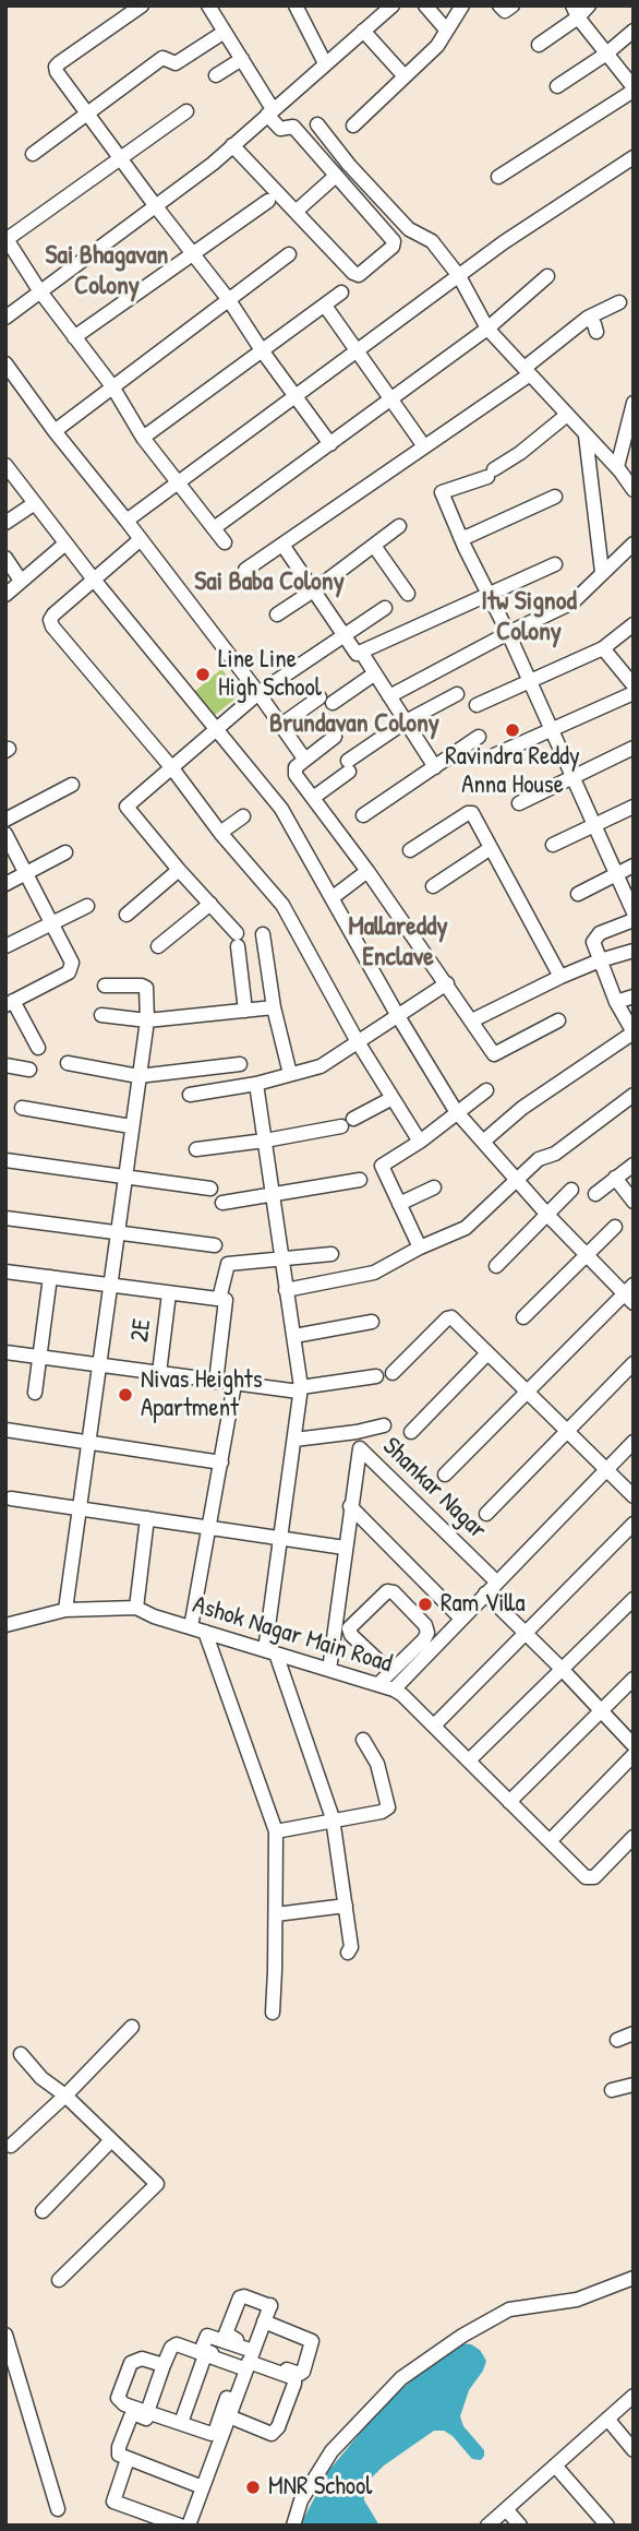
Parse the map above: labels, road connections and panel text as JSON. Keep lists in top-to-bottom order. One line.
{"streets":{"street":["2E","Shankar Nagar","Ashok Nagar Main Road"]},"crossings":[["Shankar Nagar","Ashok Nagar Main Road"]],"districts":["Sai Bhagavan Colony","Sai Baba Colony","Itw Signod Colony","Brundavan Colony","Mallareddy Enclave"],"places":["Line Line High School","Ravindra Reddy Anna House","Nivas Heights Apartment","Ram Villa","MNR School"]}
